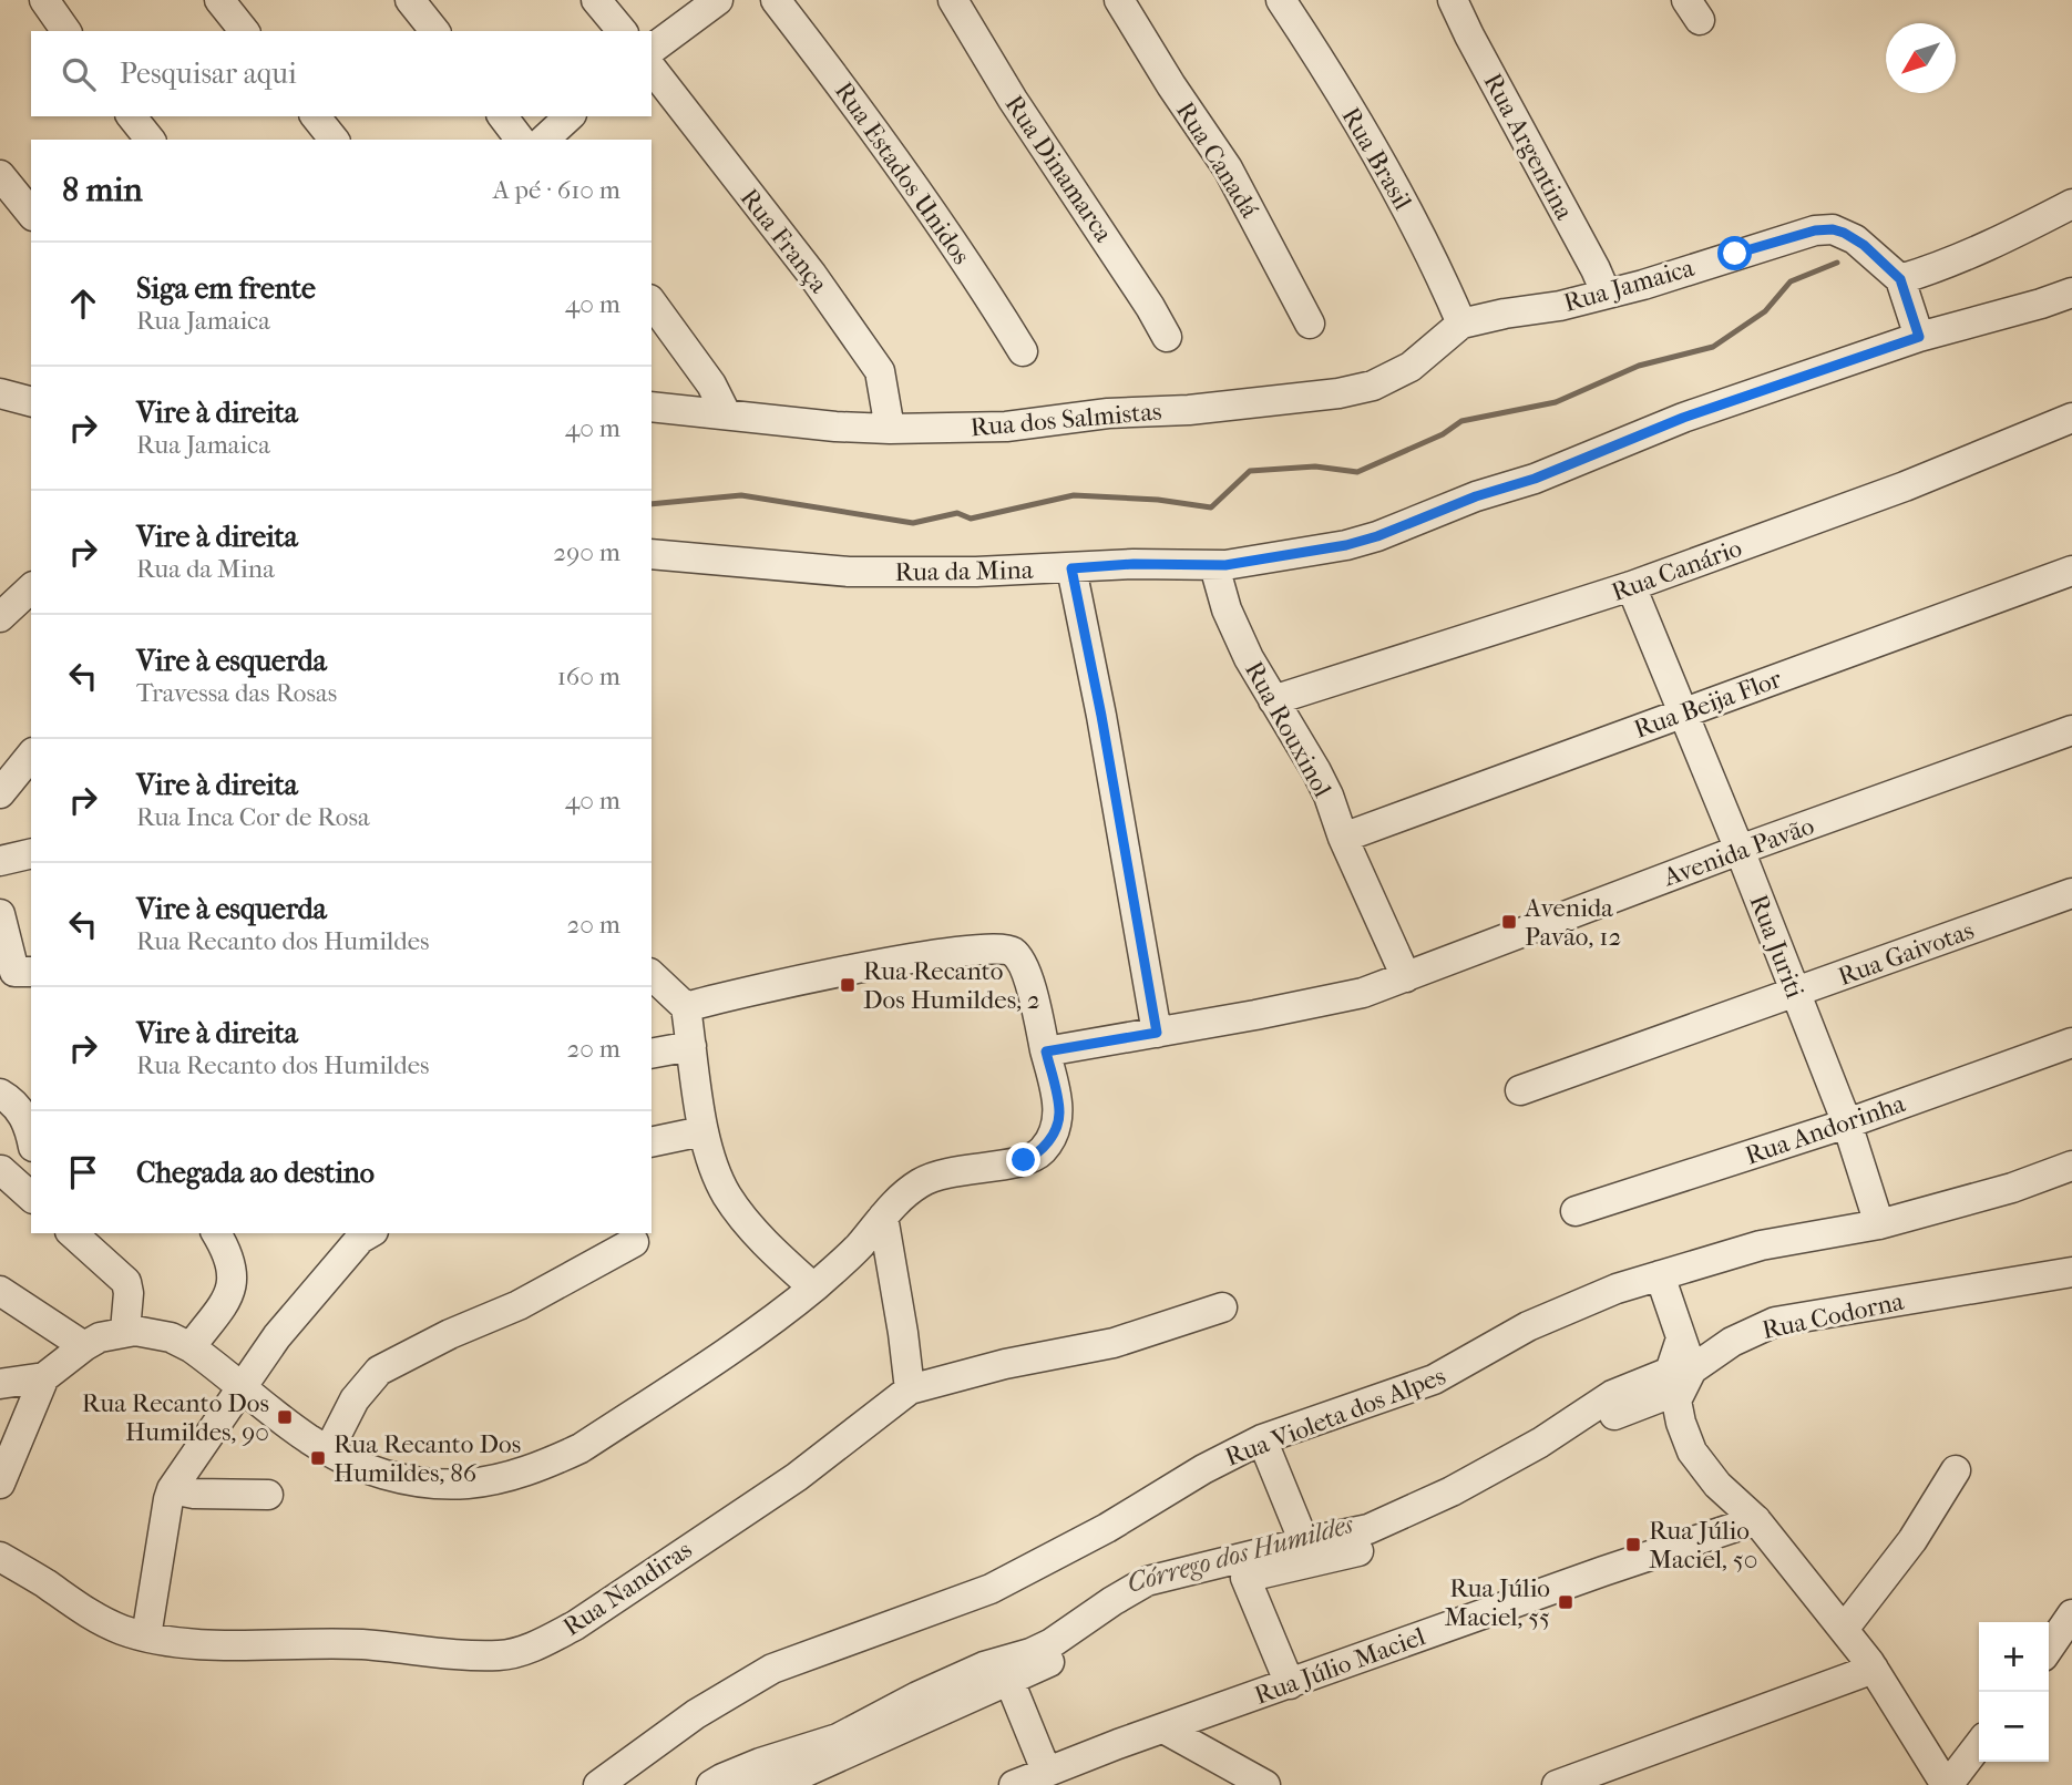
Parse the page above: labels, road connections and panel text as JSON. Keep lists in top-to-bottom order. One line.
{"streets":{"street":["Rua Argentina","Rua Brasil","Rua Canadá","Rua Dinamarca","Rua Estados Unidos","Rua França","Rua Jamaica","Rua dos Salmistas","Rua Canário","Rua da Mina","Rua Beija Flor","Rua Rouxinol","Avenida Pavão","Rua Juriti","Rua Gaivotas","Rua Andorinha","Rua Codorna","Rua Violeta dos Alpes","Rua Nandiras","Rua Júlio Maciel"]},"crossings":[["Rua Argentina","Rua Jamaica"],["Rua Brasil","Rua Jamaica"],["Rua Brasil","Rua dos Salmistas"],["Rua França","Rua dos Salmistas"],["Rua Jamaica","Rua dos Salmistas"],["Rua Jamaica","Rua da Mina"],["Rua Canário","Rua Rouxinol"],["Rua Canário","Rua Juriti"],["Rua da Mina","Rua Rouxinol"],["Rua Beija Flor","Rua Rouxinol"],["Rua Beija Flor","Rua Juriti"],["Rua Rouxinol","Avenida Pavão"],["Avenida Pavão","Rua Juriti"],["Rua Juriti","Rua Gaivotas"],["Rua Juriti","Rua Andorinha"],["Rua Juriti","Rua Violeta dos Alpes"]],"water":["Córrego dos Humildes"],"places":{"transit":["Avenida Pavão, 12","Rua Recanto Dos Humildes, 2","Rua Recanto Dos Humildes, 90","Rua Recanto Dos Humildes, 86","Rua Júlio Maciel, 50","Rua Júlio Maciel, 55"]},"north":"bottom left","page":{"search":"Pesquisar aqui","heading":["8 min","A pé · 610 m"],"list":[["Siga em frente","Rua Jamaica","40 m"],["Vire à direita","Rua Jamaica","40 m"],["Vire à direita","Rua da Mina","290 m"],["Vire à esquerda","Travessa das Rosas","160 m"],["Vire à direita","Rua Inca Cor de Rosa","40 m"],["Vire à esquerda","Rua Recanto dos Humildes","20 m"],["Vire à direita","Rua Recanto dos Humildes","20 m"],"Chegada ao destino"],"map_buttons":["+","−"]}}
